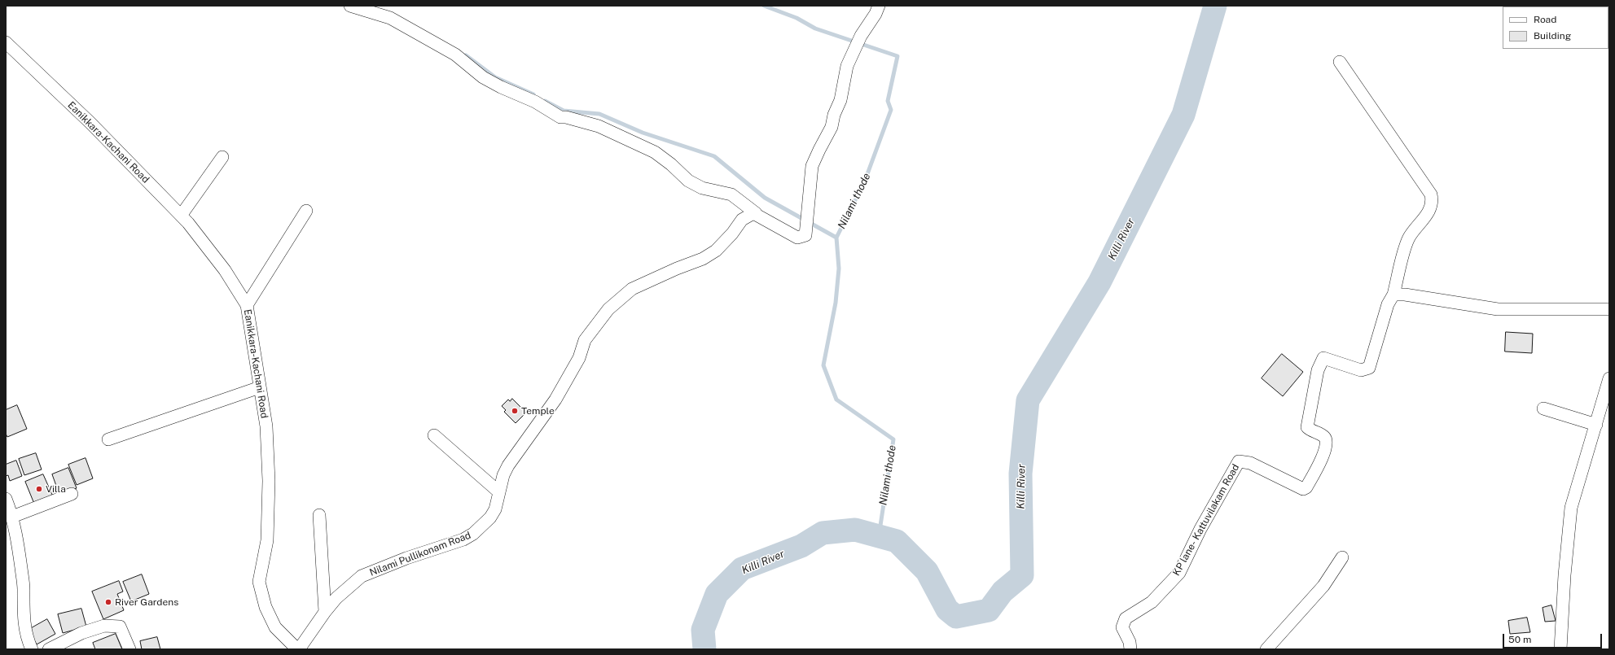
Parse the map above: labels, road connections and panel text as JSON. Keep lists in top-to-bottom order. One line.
{"streets":{"street":["Eanikkara-Kachani Road","KP lane- Kattuvilakam Road","Nilami Pullikonam Road"]},"crossings":[["Eanikkara-Kachani Road","Nilami Pullikonam Road"]],"water":["Nilami thode","Killi River"],"places":["Temple","Villa","River Gardens"],"legend":["Road","Building"],"scale_bar":"50 m"}
